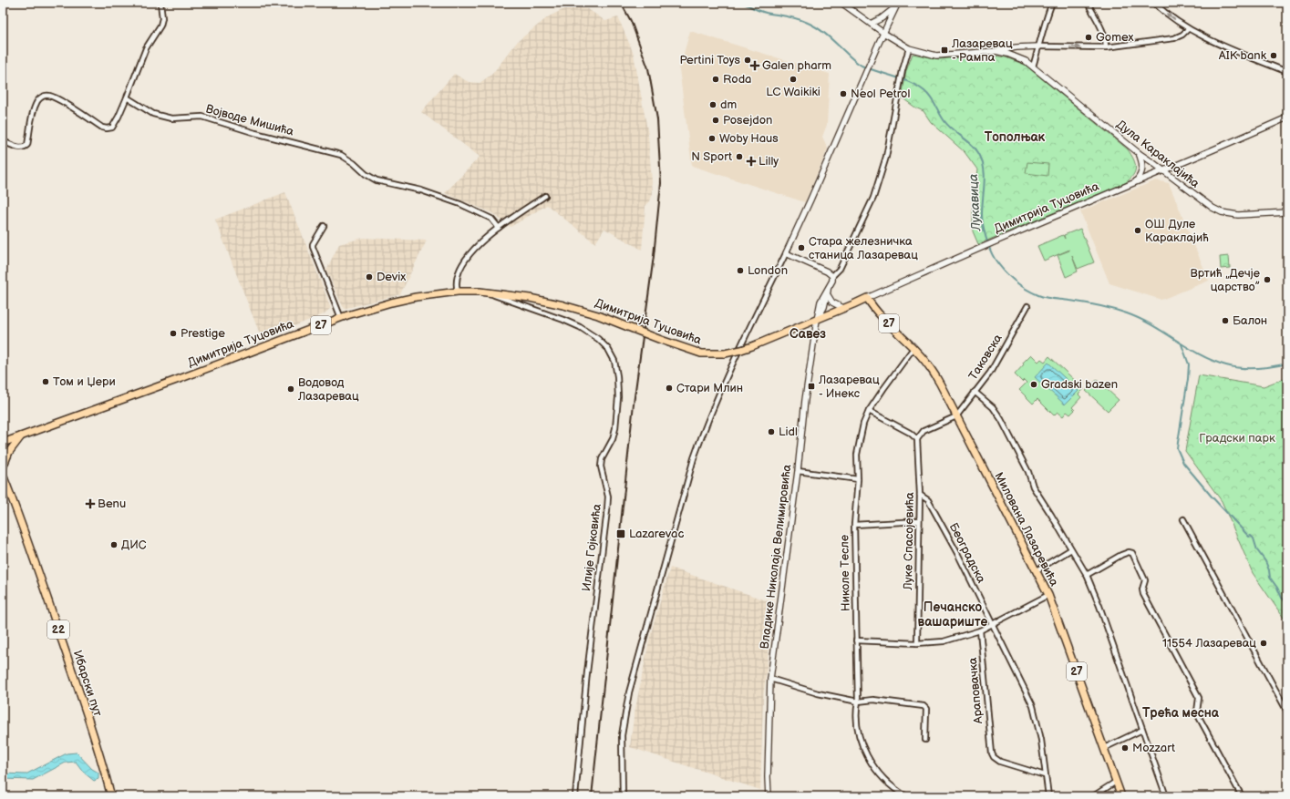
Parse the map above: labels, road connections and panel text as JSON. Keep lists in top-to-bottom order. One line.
{"streets":{"main road":["Димитрија Туцовића","27","Милована Лазаревића","22","Ибарски пут"],"street":["Војводе Мишића","Дула Караклајића","Таковска","Луке Спасојевића","Илије Гојковића","Београдска","Владике Николаја Велимировића","Николе Тесле","Араповачка"]},"crossings":[["Дула Караклајића","Димитрија Туцовића"],["Димитрија Туцовића","Милована Лазаревића"],["Димитрија Туцовића","Илије Гојковића"],["Димитрија Туцовића","Владике Николаја Велимировића"],["Таковска","Милована Лазаревића"],["Милована Лазаревића","Николе Тесле"],["Луке Спасојевића","Београдска"],["Београдска","Араповачка"]],"districts":["Тополњак","Савез","Печанско вашариште","Трећа месна"],"water":["Лукавица"],"parks":["Градски парк"],"places":{"other":["Gomex","AIK bank","Pertini Toys","Roda","LC Waikiki","Neol Petrol","dm","Posejdon","Woby Haus","N Sport","ОШ Дуле Караклајић","Стара железничка станица Лазаревац","London","Devix","Вртић „Дечје царство”","Балон","Prestige","Том и Џери","Gradski bazen","Стари Млин","Водовод Лазаревац","Lidl","ДИС","11554 Лазаревац","Mozzart"],"transit":["Лазаревац - Рампа","Лазаревац - Инекс","Lazarevac"],"health":["Galen pharm","Lilly","Benu"]}}
